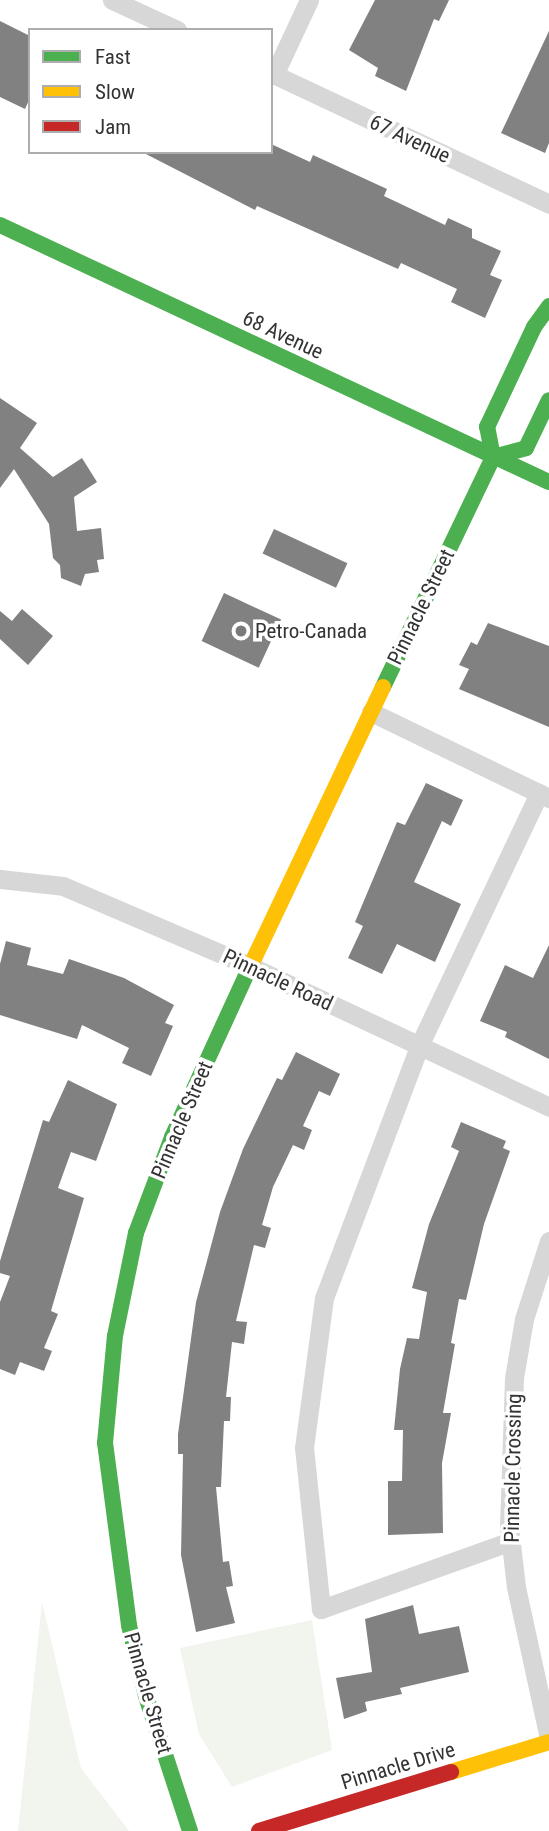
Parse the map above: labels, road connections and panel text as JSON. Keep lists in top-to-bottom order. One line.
{"streets":{"street":["67 Avenue","68 Avenue","Pinnacle Street","Pinnacle Road","Pinnacle Crossing","Pinnacle Drive"]},"crossings":[["68 Avenue","Pinnacle Street"],["Pinnacle Street","Pinnacle Road"],["Pinnacle Crossing","Pinnacle Drive"]],"places":["Petro-Canada"],"legend":["Fast","Slow","Jam"]}
